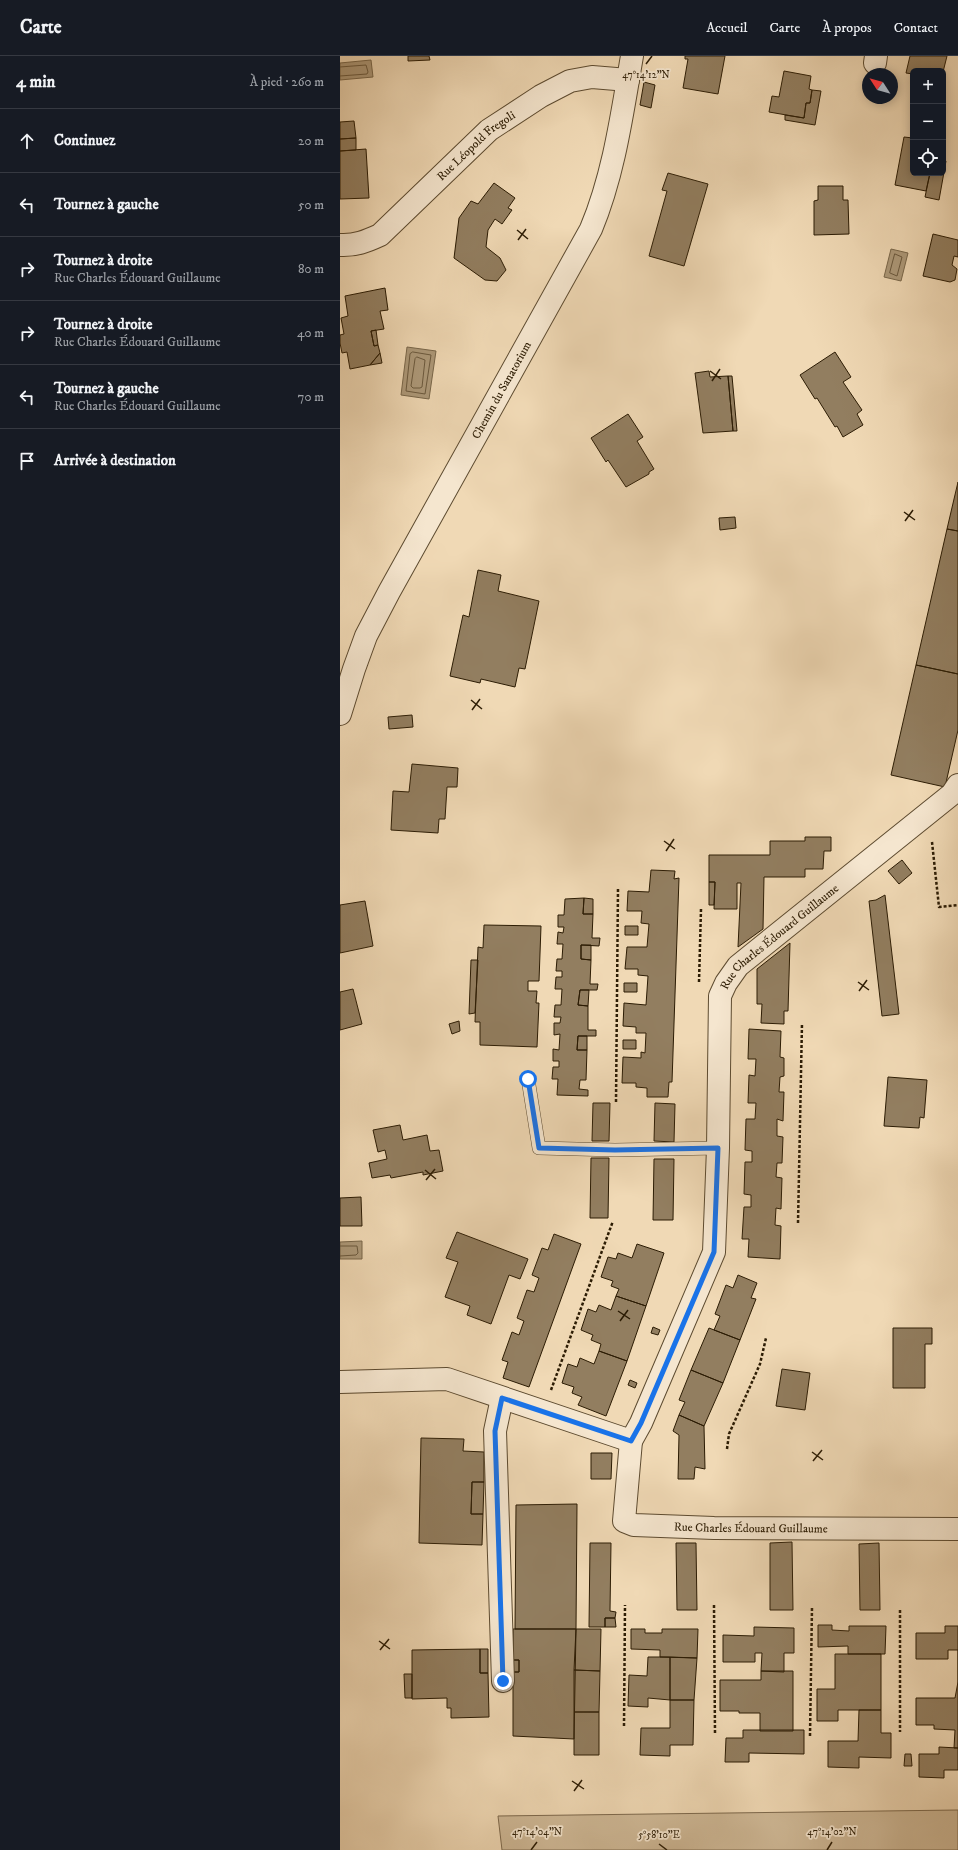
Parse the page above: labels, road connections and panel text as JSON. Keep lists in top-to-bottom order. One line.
{"streets":{"street":["Rue Léopold Fregoli","Chemin du Sanatorium","Rue Charles Édouard Guillaume"]},"crossings":[["Rue Léopold Fregoli","Chemin du Sanatorium"]],"north":"top left","page":{"header":"Carte","nav":["Accueil","Carte","À propos","Contact"],"heading":["4 min","À pied · 260 m"],"map_buttons":["+","−"],"list":[["Continuez","20 m"],["Tournez à gauche","50 m"],["Tournez à droite","Rue Charles Édouard Guillaume","80 m"],["Tournez à droite","Rue Charles Édouard Guillaume","40 m"],["Tournez à gauche","Rue Charles Édouard Guillaume","70 m"],"Arrivée à destination"]},"coordinates":["47°14'12\"N","47°14'04\"N","47°14'02\"N","5°58'10\"E"]}
